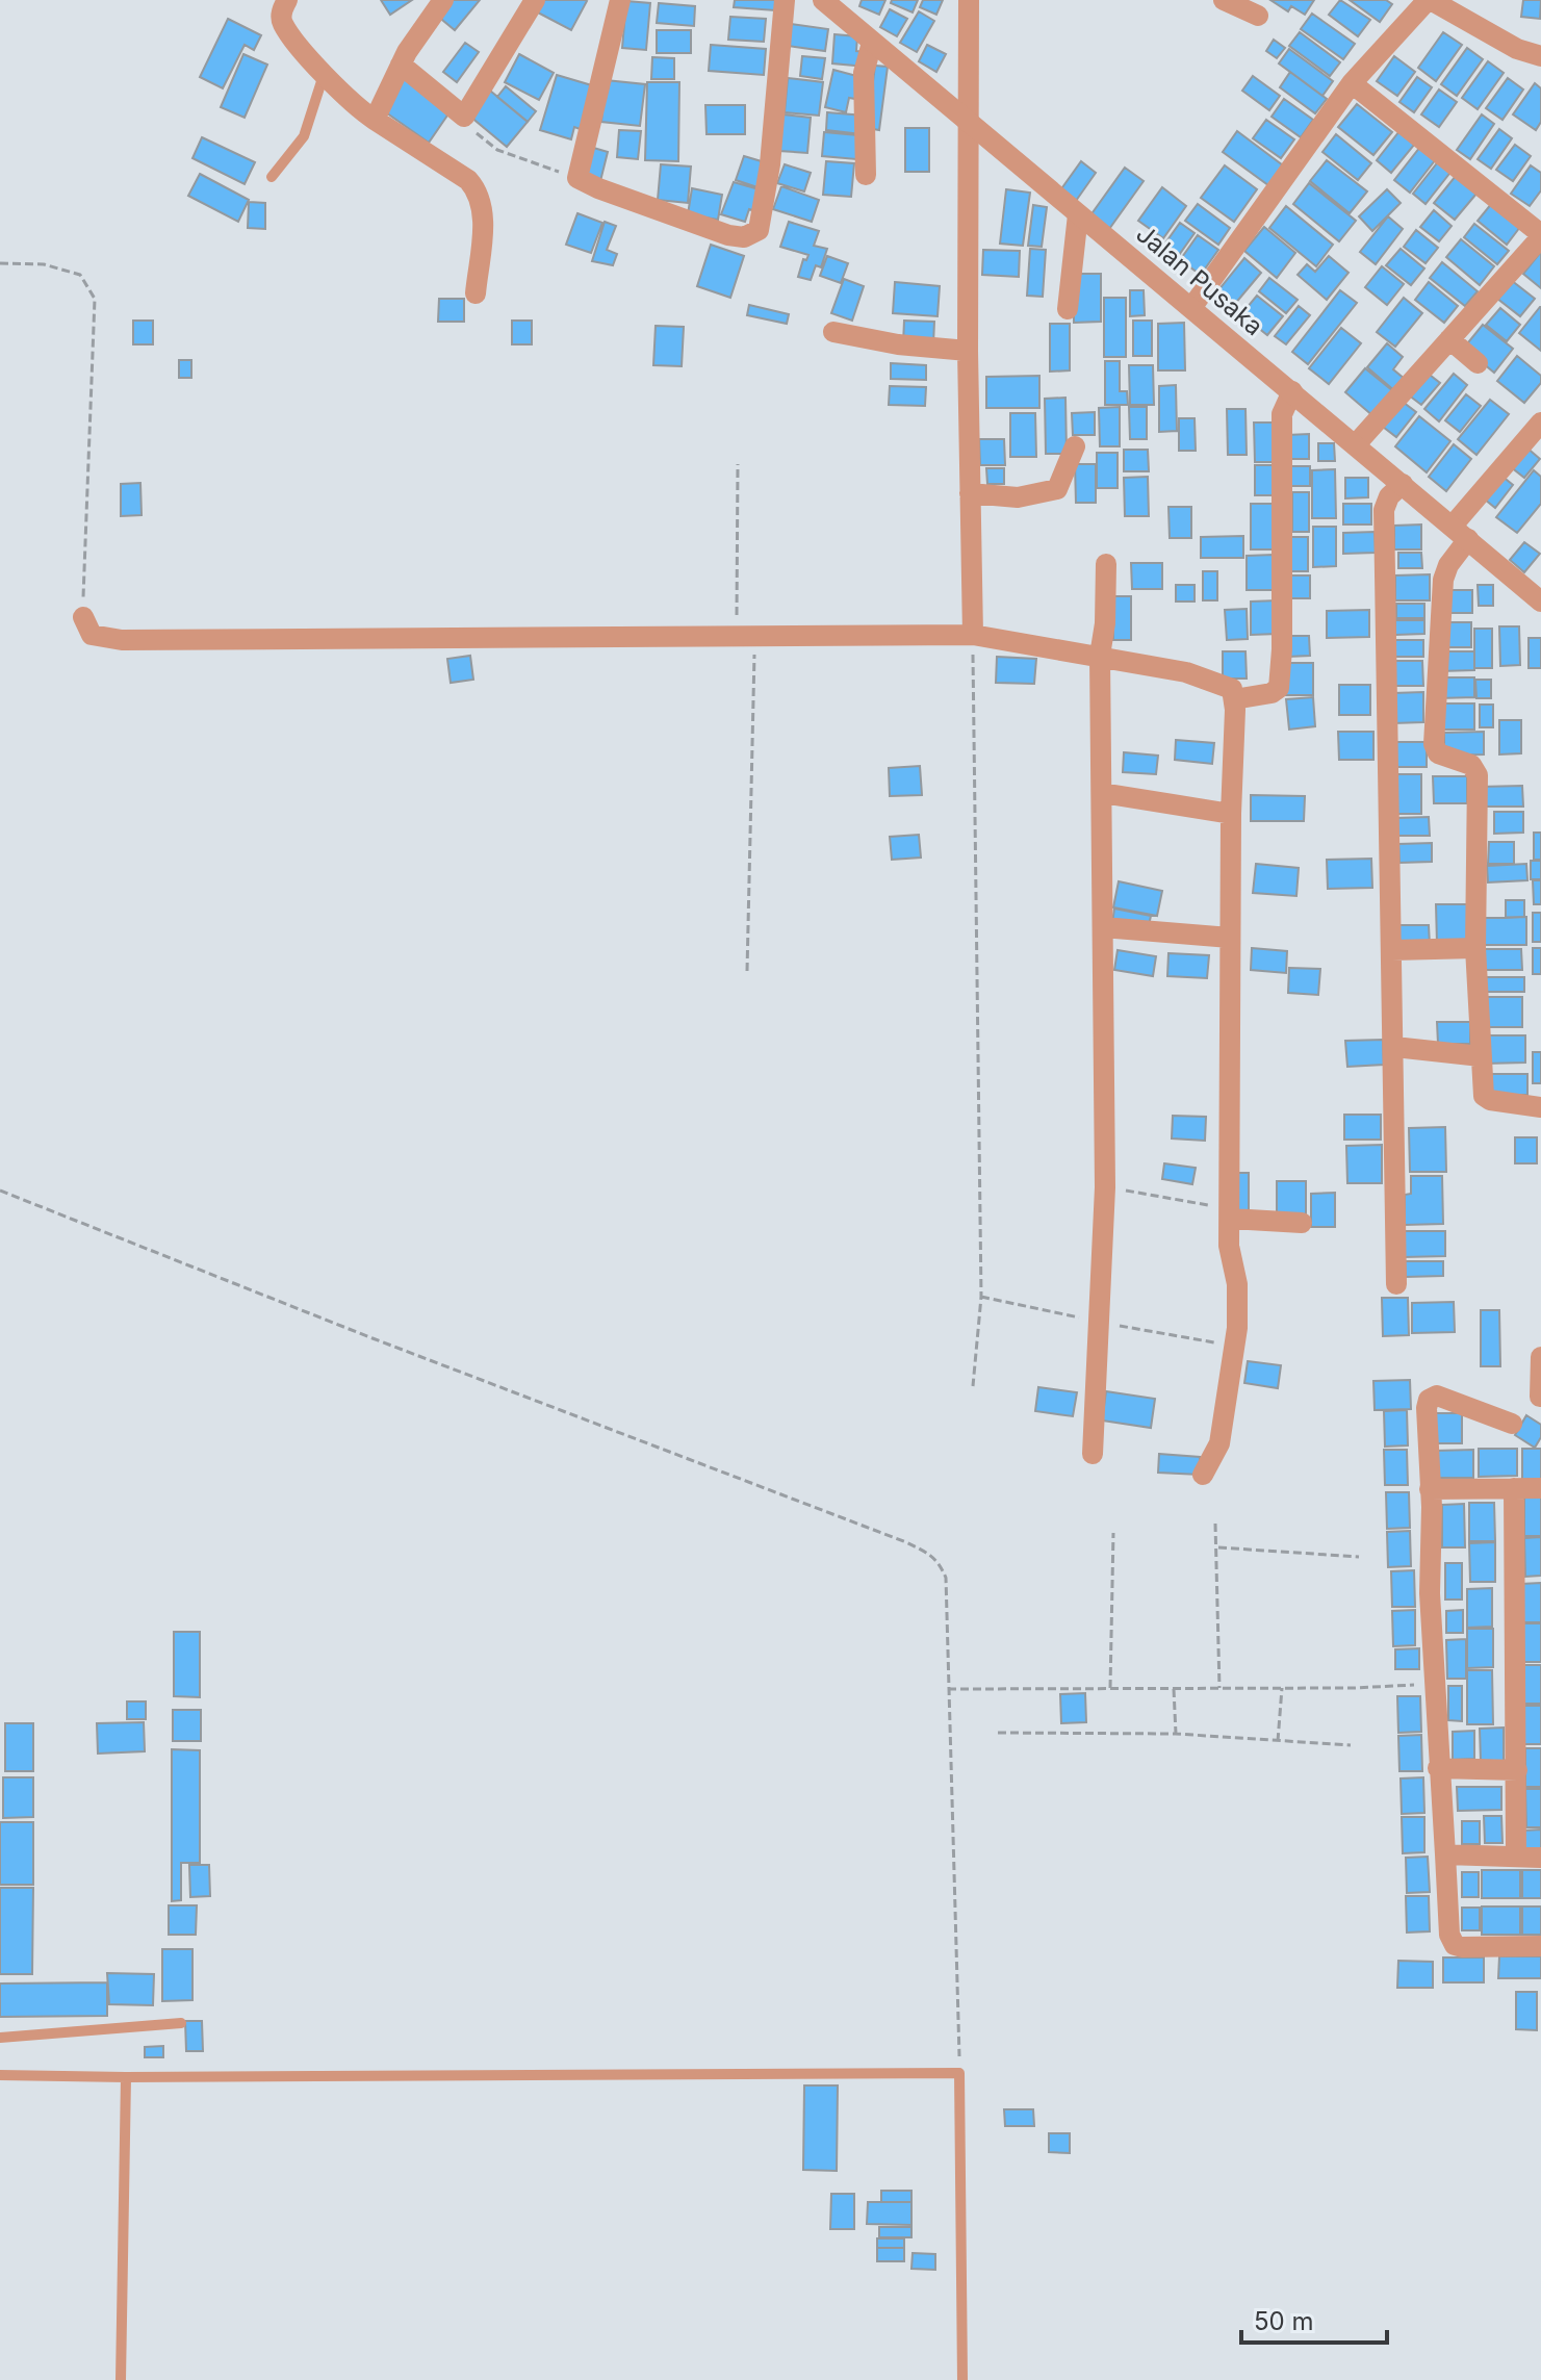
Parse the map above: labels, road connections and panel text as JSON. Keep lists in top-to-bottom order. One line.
{"streets":{"street":["Jalan Pusaka"]},"scale_bar":"50 m"}
